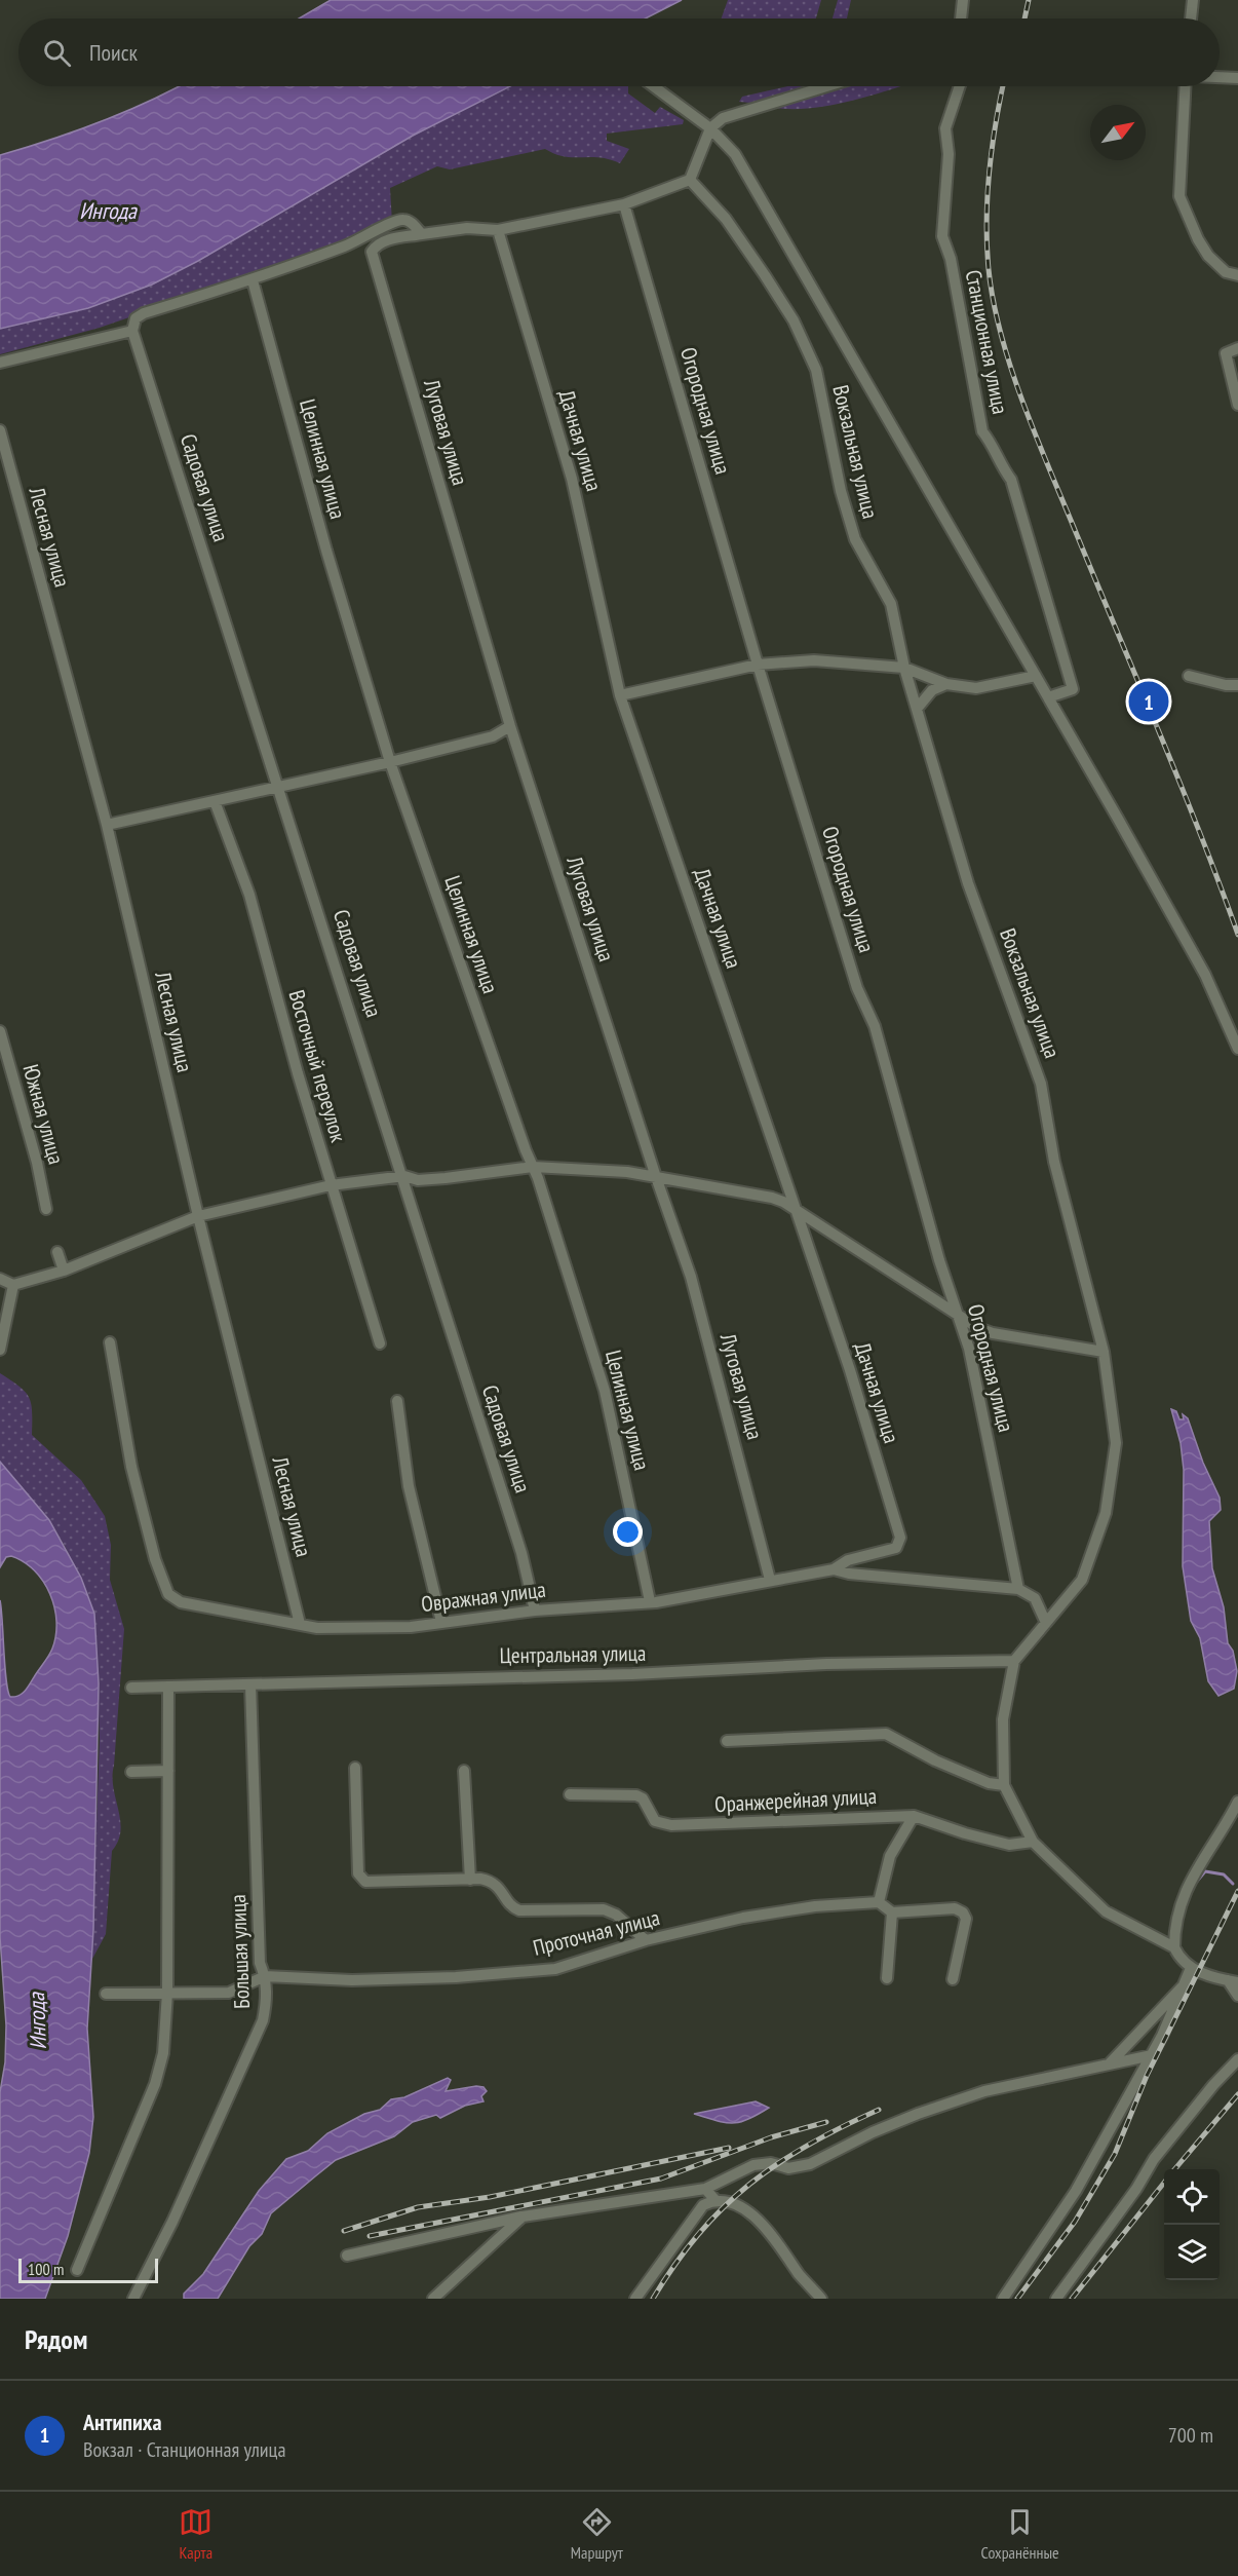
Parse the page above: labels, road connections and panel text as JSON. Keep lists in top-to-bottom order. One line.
{"streets":{"street":["Станционная улица","Огородная улица","Луговая улица","Дачная улица","Вокзальная улица","Целинная улица","Садовая улица","Лесная улица","Восточный переулок","Южная улица","Овражная улица","Центральная улица","Оранжерейная улица","Проточная улица","Большая улица"]},"crossings":[["Огородная улица","Овражная улица"],["Луговая улица","Овражная улица"],["Дачная улица","Овражная улица"],["Вокзальная улица","Центральная улица"],["Вокзальная улица","Оранжерейная улица"],["Целинная улица","Овражная улица"],["Садовая улица","Овражная улица"],["Лесная улица","Овражная улица"],["Центральная улица","Большая улица"],["Проточная улица","Большая улица"]],"water":["Ингода"],"scale_bar":"100 m","north":"top right","page":{"search":"Поиск","pins":"1","scale":"100 m","heading":"Рядом","list":[{"mark":"1","name":"Антипиха","note":"Вокзал · Станционная улица","value":"700 m"}],"nav":["Карта","Маршрут","Сохранённые"]}}
